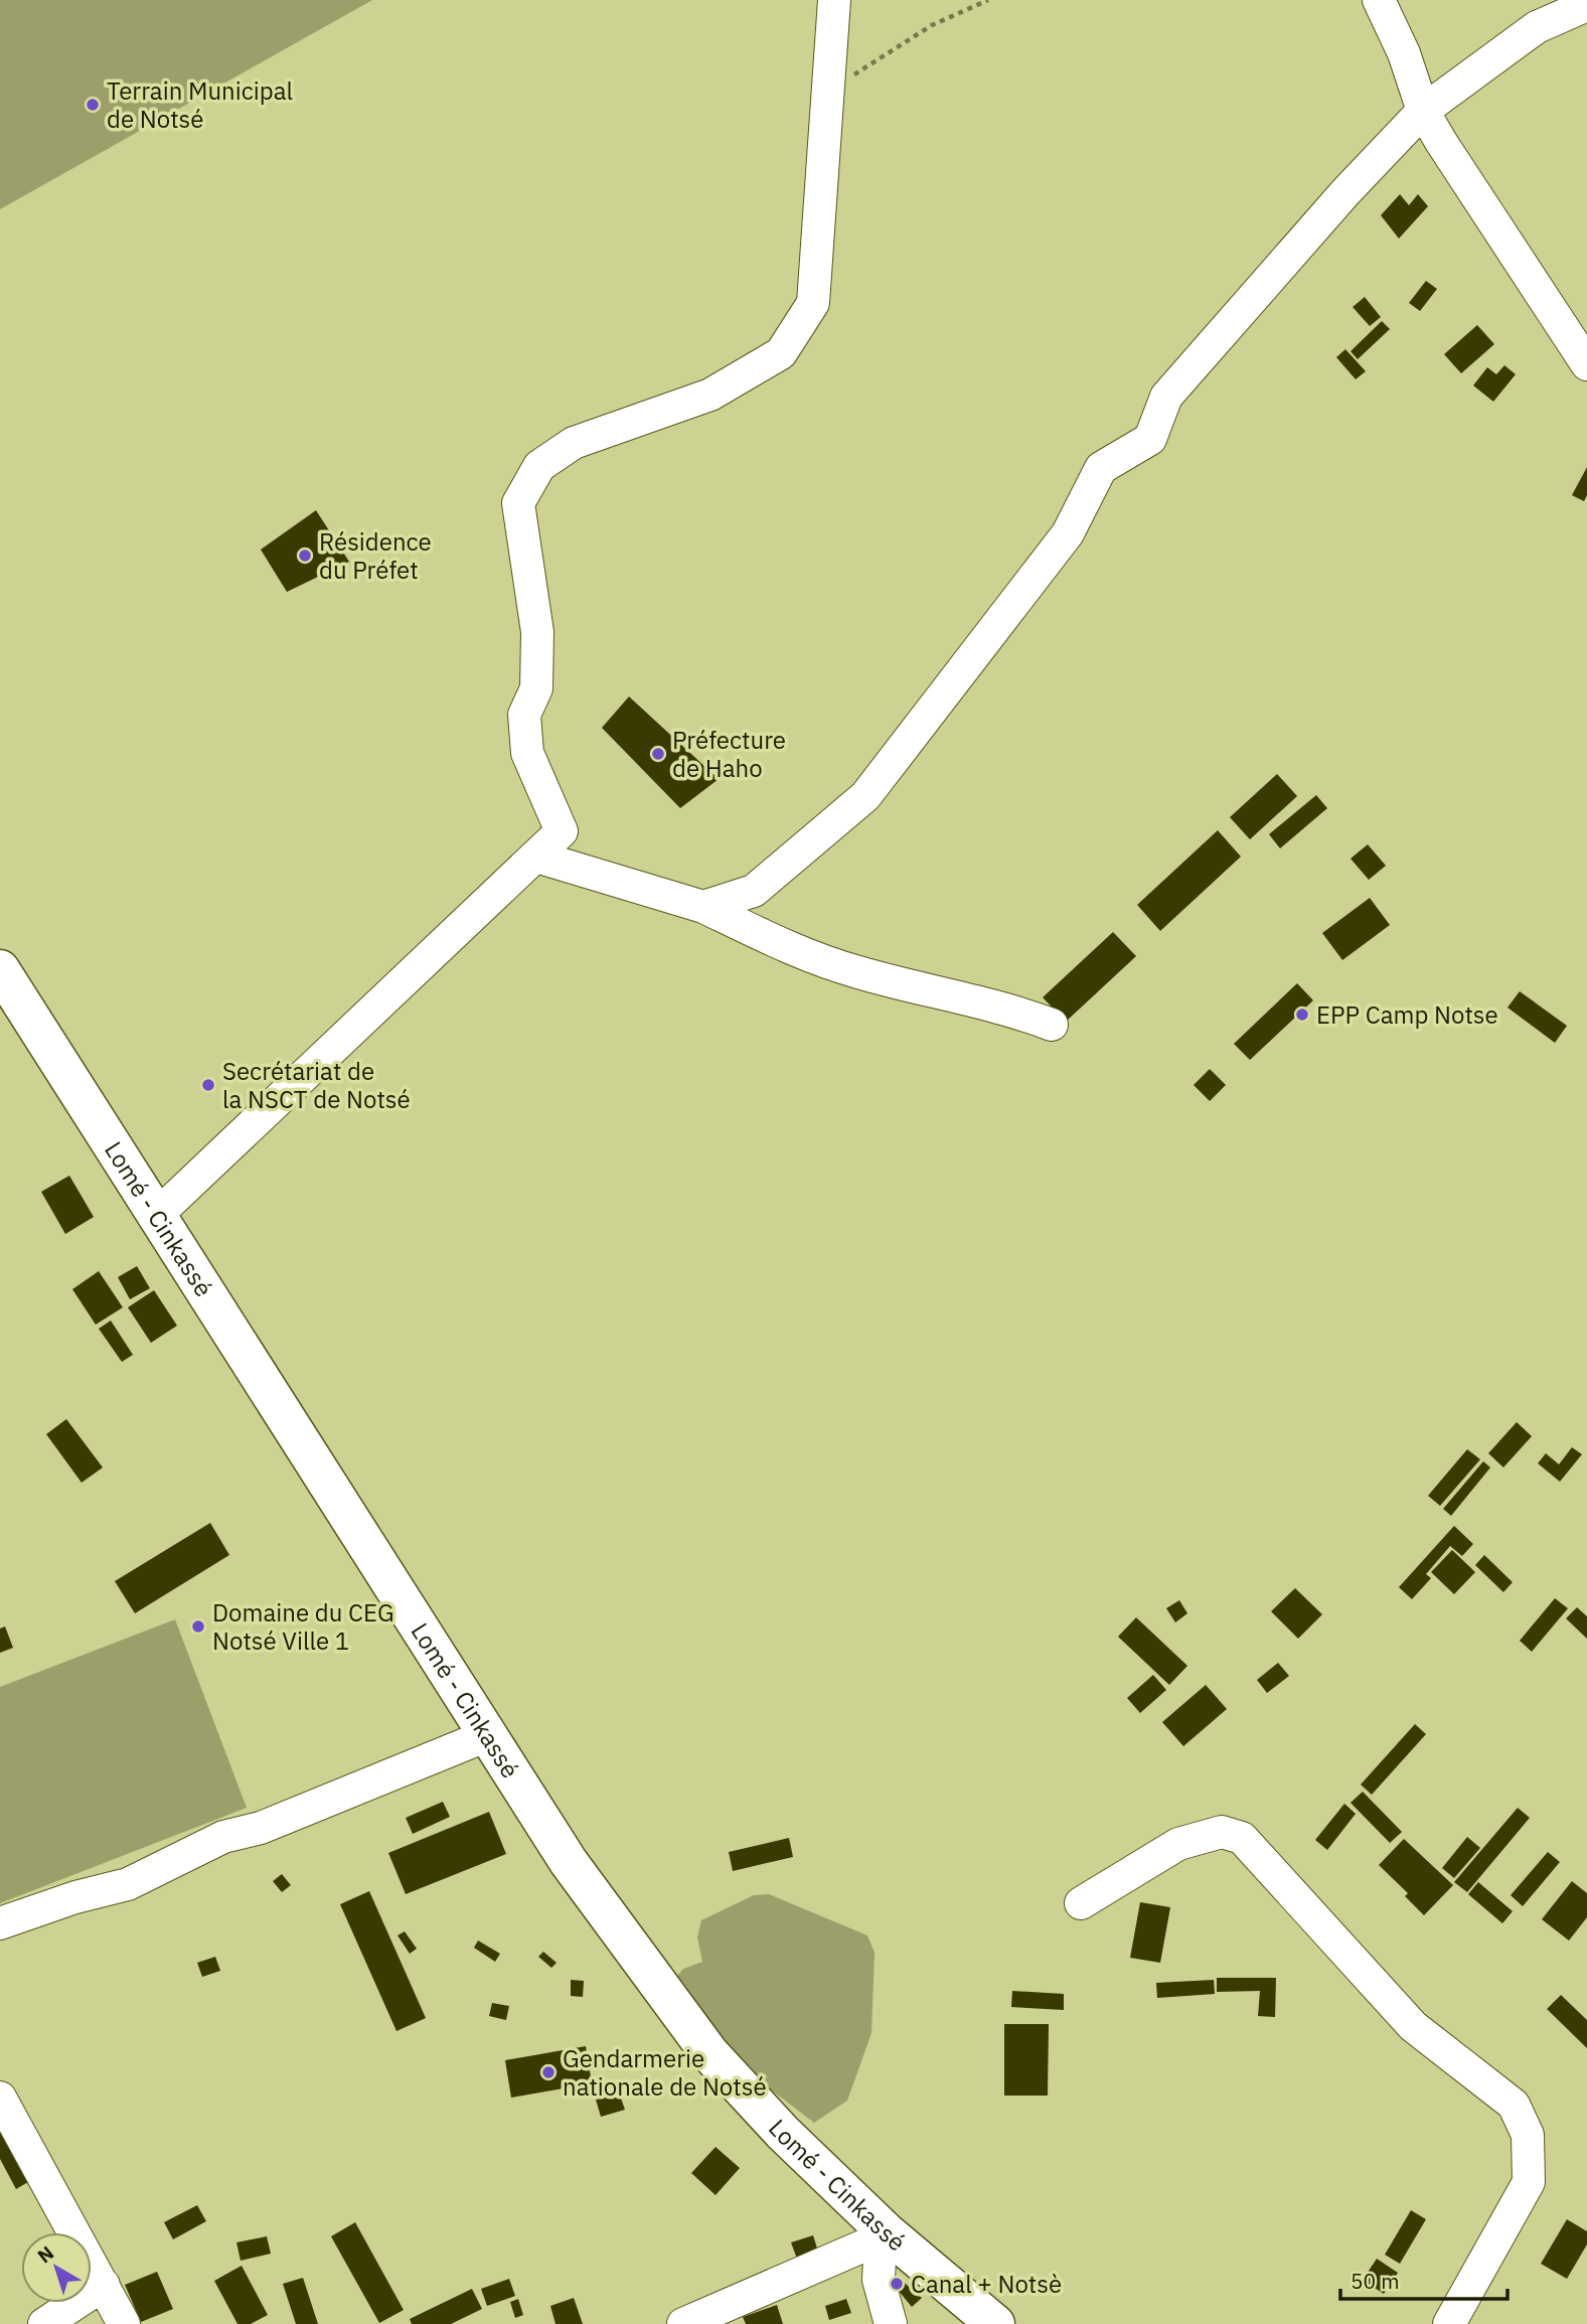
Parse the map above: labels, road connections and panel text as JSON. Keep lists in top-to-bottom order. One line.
{"streets":{"highway":["Lomé - Cinkassé"]},"places":["Terrain Municipal de Notsé","Résidence du Préfet","Préfecture de Haho","EPP Camp Notse","Secrétariat de la NSCT de Notsé","Domaine du CEG Notsé Ville 1","Gendarmerie nationale de Notsé","Canal + Notsè"],"scale_bar":"50 m","north":"top left"}
